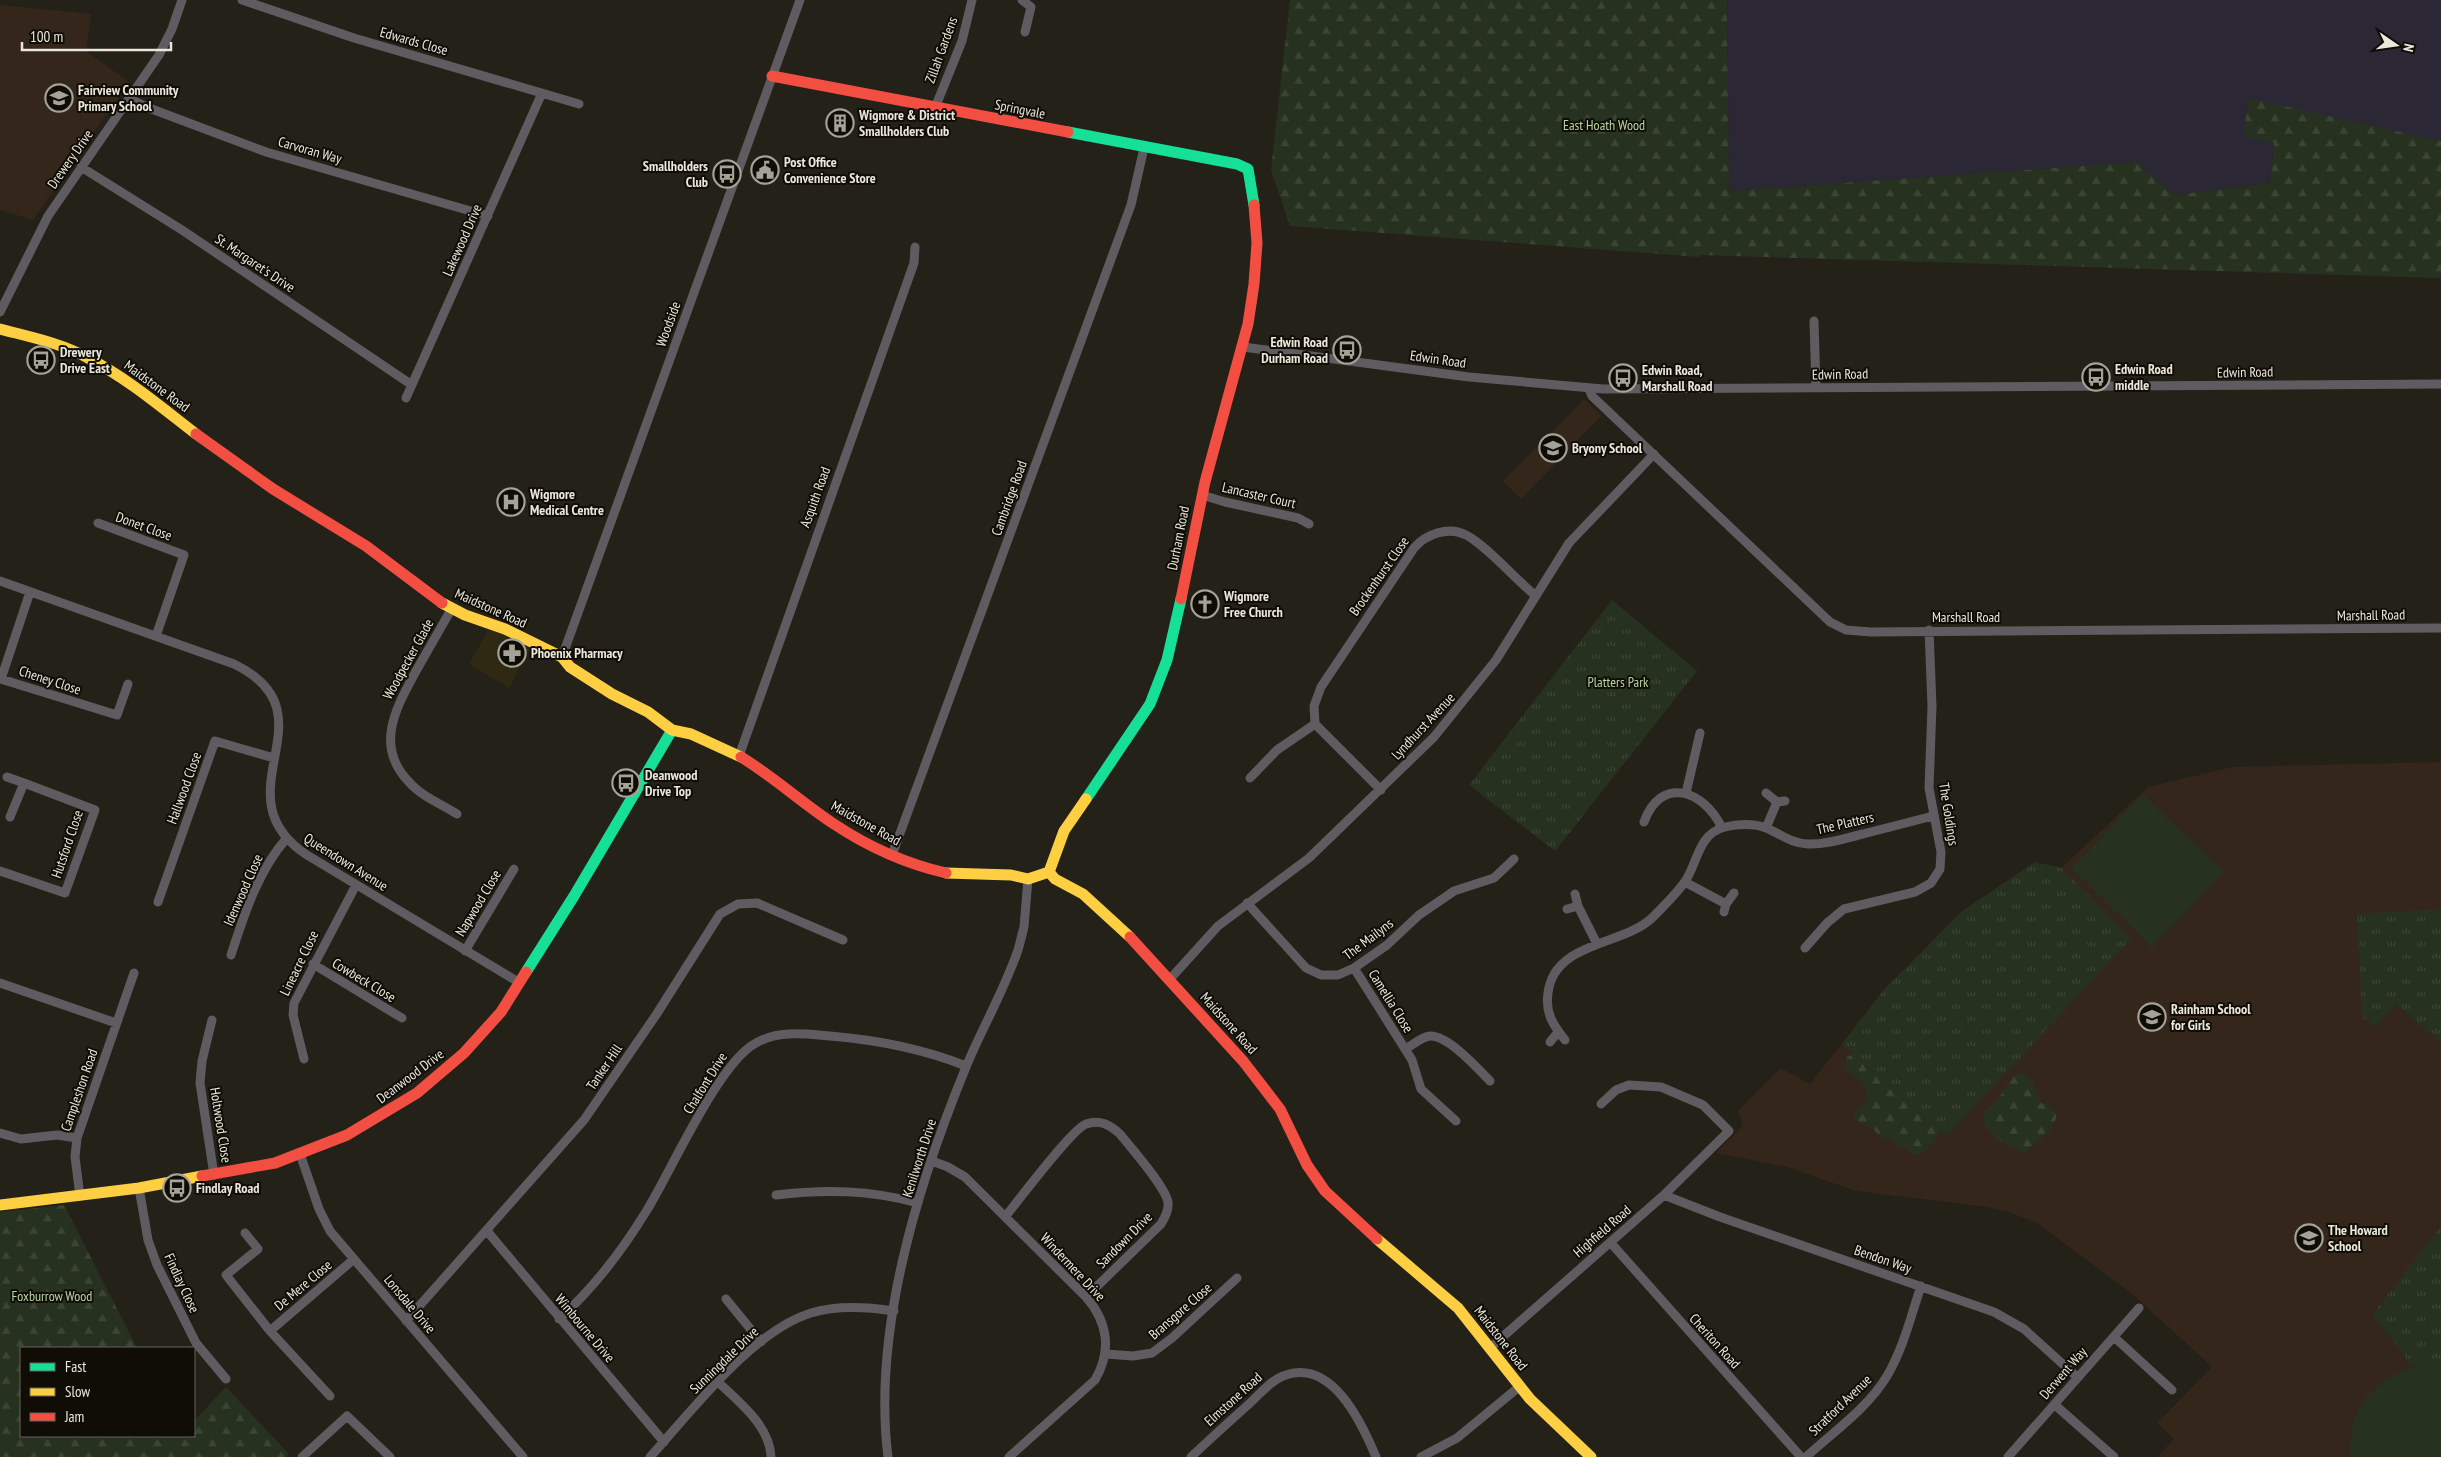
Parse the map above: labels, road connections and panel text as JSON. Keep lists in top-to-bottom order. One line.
{"streets":{"street":["Edwards Close","Zillah Gardens","Springvale","Carvoran Way","Drewery Drive","Lakewood Drive","St. Margaret's Drive","Woodside","Edwin Road","Maidstone Road","Lancaster Court","Asquith Road","Cambridge Road","Donet Close","Durham Road","Brockenhurst Close","Marshall Road","Woodpecker Glade","Cheney Close","Lyndhurst Avenue","Hallwood Close","The Goldings","The Platters","Hutsford Close","Queendown Avenue","Idenwood Close","Napwood Close","The Mailyns","Lineacre Close","Cowbeck Close","Camellia Close","Tanker Hill","Deanwood Drive","Chalfont Drive","Campleshon Road","Holtwood Close","Kenilworth Drive","Highfield Road","Sandown Drive","Bendon Way","Windermere Drive","Findlay Close","De Mere Close","Lonsdale Drive","Bransgore Close","Wimbourne Drive","Cheriton Road","Sunningdale Drive","Derwent Way","Elmstone Road","Stratford Avenue"]},"crossings":[["Edwards Close","Lakewood Drive"],["Zillah Gardens","Springvale"],["Springvale","Woodside"],["Springvale","Cambridge Road"],["Springvale","Durham Road"],["Carvoran Way","Drewery Drive"],["Carvoran Way","Lakewood Drive"],["Drewery Drive","St. Margaret's Drive"],["Lakewood Drive","St. Margaret's Drive"],["Woodside","Maidstone Road"],["Edwin Road","Durham Road"],["Edwin Road","Marshall Road"],["Maidstone Road","Asquith Road"],["Maidstone Road","Cambridge Road"],["Maidstone Road","Durham Road"],["Maidstone Road","Woodpecker Glade"],["Maidstone Road","Lyndhurst Avenue"],["Maidstone Road","Deanwood Drive"],["Maidstone Road","Kenilworth Drive"],["Maidstone Road","Highfield Road"],["Lancaster Court","Durham Road"],["Donet Close","Queendown Avenue"],["Brockenhurst Close","Lyndhurst Avenue"],["Marshall Road","Lyndhurst Avenue"],["Marshall Road","The Goldings"],["Cheney Close","Queendown Avenue"],["Lyndhurst Avenue","The Mailyns"],["Hallwood Close","Queendown Avenue"],["The Goldings","The Platters"],["Queendown Avenue","Idenwood Close"],["Queendown Avenue","Napwood Close"],["Queendown Avenue","Lineacre Close"],["Queendown Avenue","Deanwood Drive"],["The Mailyns","Camellia Close"],["Lineacre Close","Cowbeck Close"],["Tanker Hill","Lonsdale Drive"],["Tanker Hill","Wimbourne Drive"],["Deanwood Drive","Campleshon Road"],["Deanwood Drive","Holtwood Close"],["Deanwood Drive","Findlay Close"],["Deanwood Drive","Lonsdale Drive"],["Chalfont Drive","Kenilworth Drive"],["Chalfont Drive","Wimbourne Drive"],["Kenilworth Drive","Windermere Drive"],["Kenilworth Drive","Sunningdale Drive"],["Highfield Road","Bendon Way"],["Highfield Road","Cheriton Road"],["Sandown Drive","Windermere Drive"],["Bendon Way","Derwent Way"],["Bendon Way","Stratford Avenue"],["Windermere Drive","Bransgore Close"],["De Mere Close","Lonsdale Drive"],["Wimbourne Drive","Sunningdale Drive"]],"parks":["East Hoath Wood","Platters Park","Foxburrow Wood"],"places":{"school or university":["Fairview Community Primary School","Bryony School","Rainham School for Girls","The Howard School"],"building":["Wigmore & District Smallholders Club"],"public building":["Post Office Convenience Store"],"bus stop":["Smallholders Club","Edwin Road Durham Road","Drewery Drive East","Edwin Road middle","Edwin Road, Marshall Road","Deanwood Drive Top","Findlay Road"],"hospital":["Wigmore Medical Centre"],"church":["Wigmore Free Church"],"pharmacy":["Phoenix Pharmacy"]},"legend":["Fast","Slow","Jam"],"scale_bar":"100 m","north":"right"}
